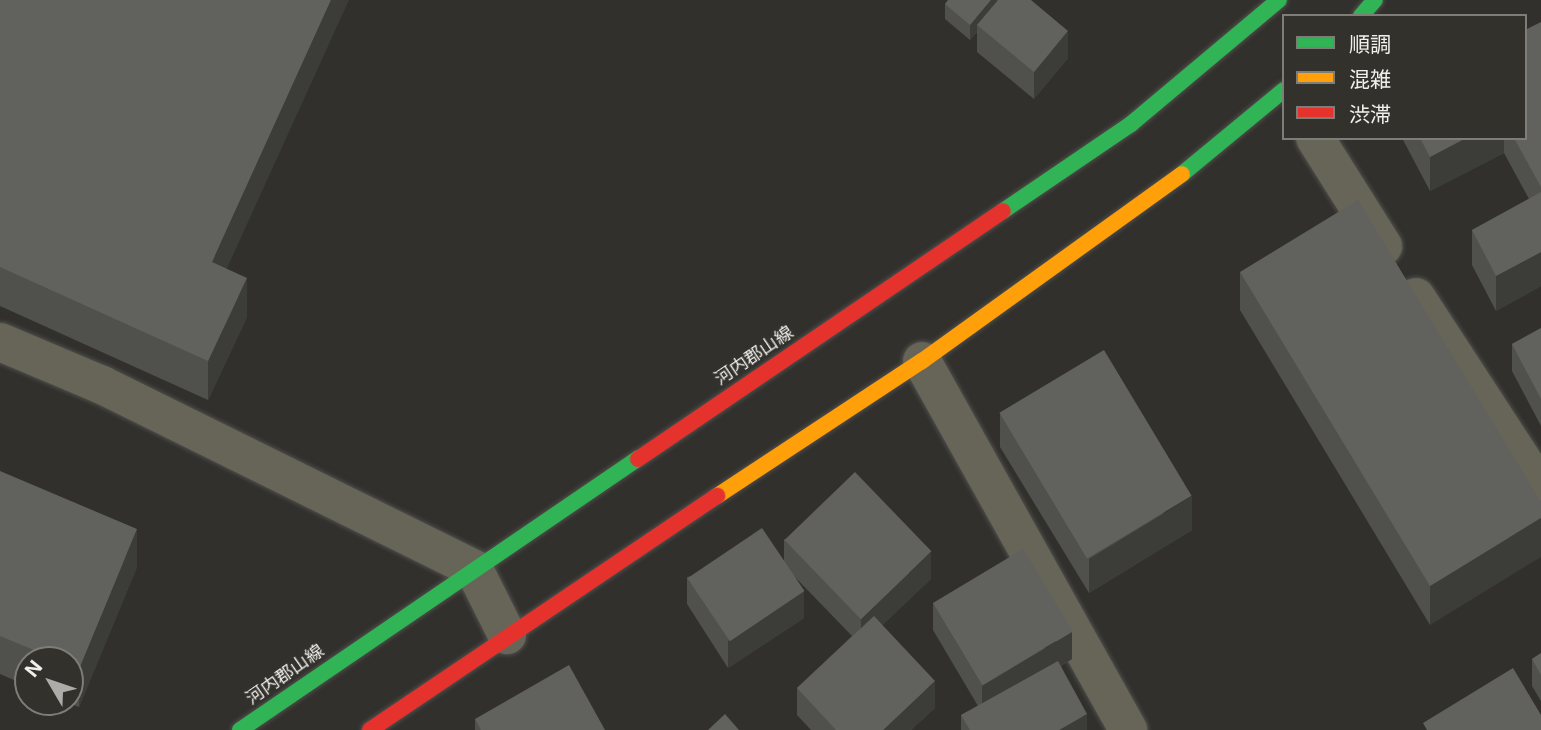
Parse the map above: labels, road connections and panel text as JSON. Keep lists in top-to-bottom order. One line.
{"streets":{"main road":["河内郡山線"]},"legend":["順調","混雑","渋滞"],"north":"top left"}
